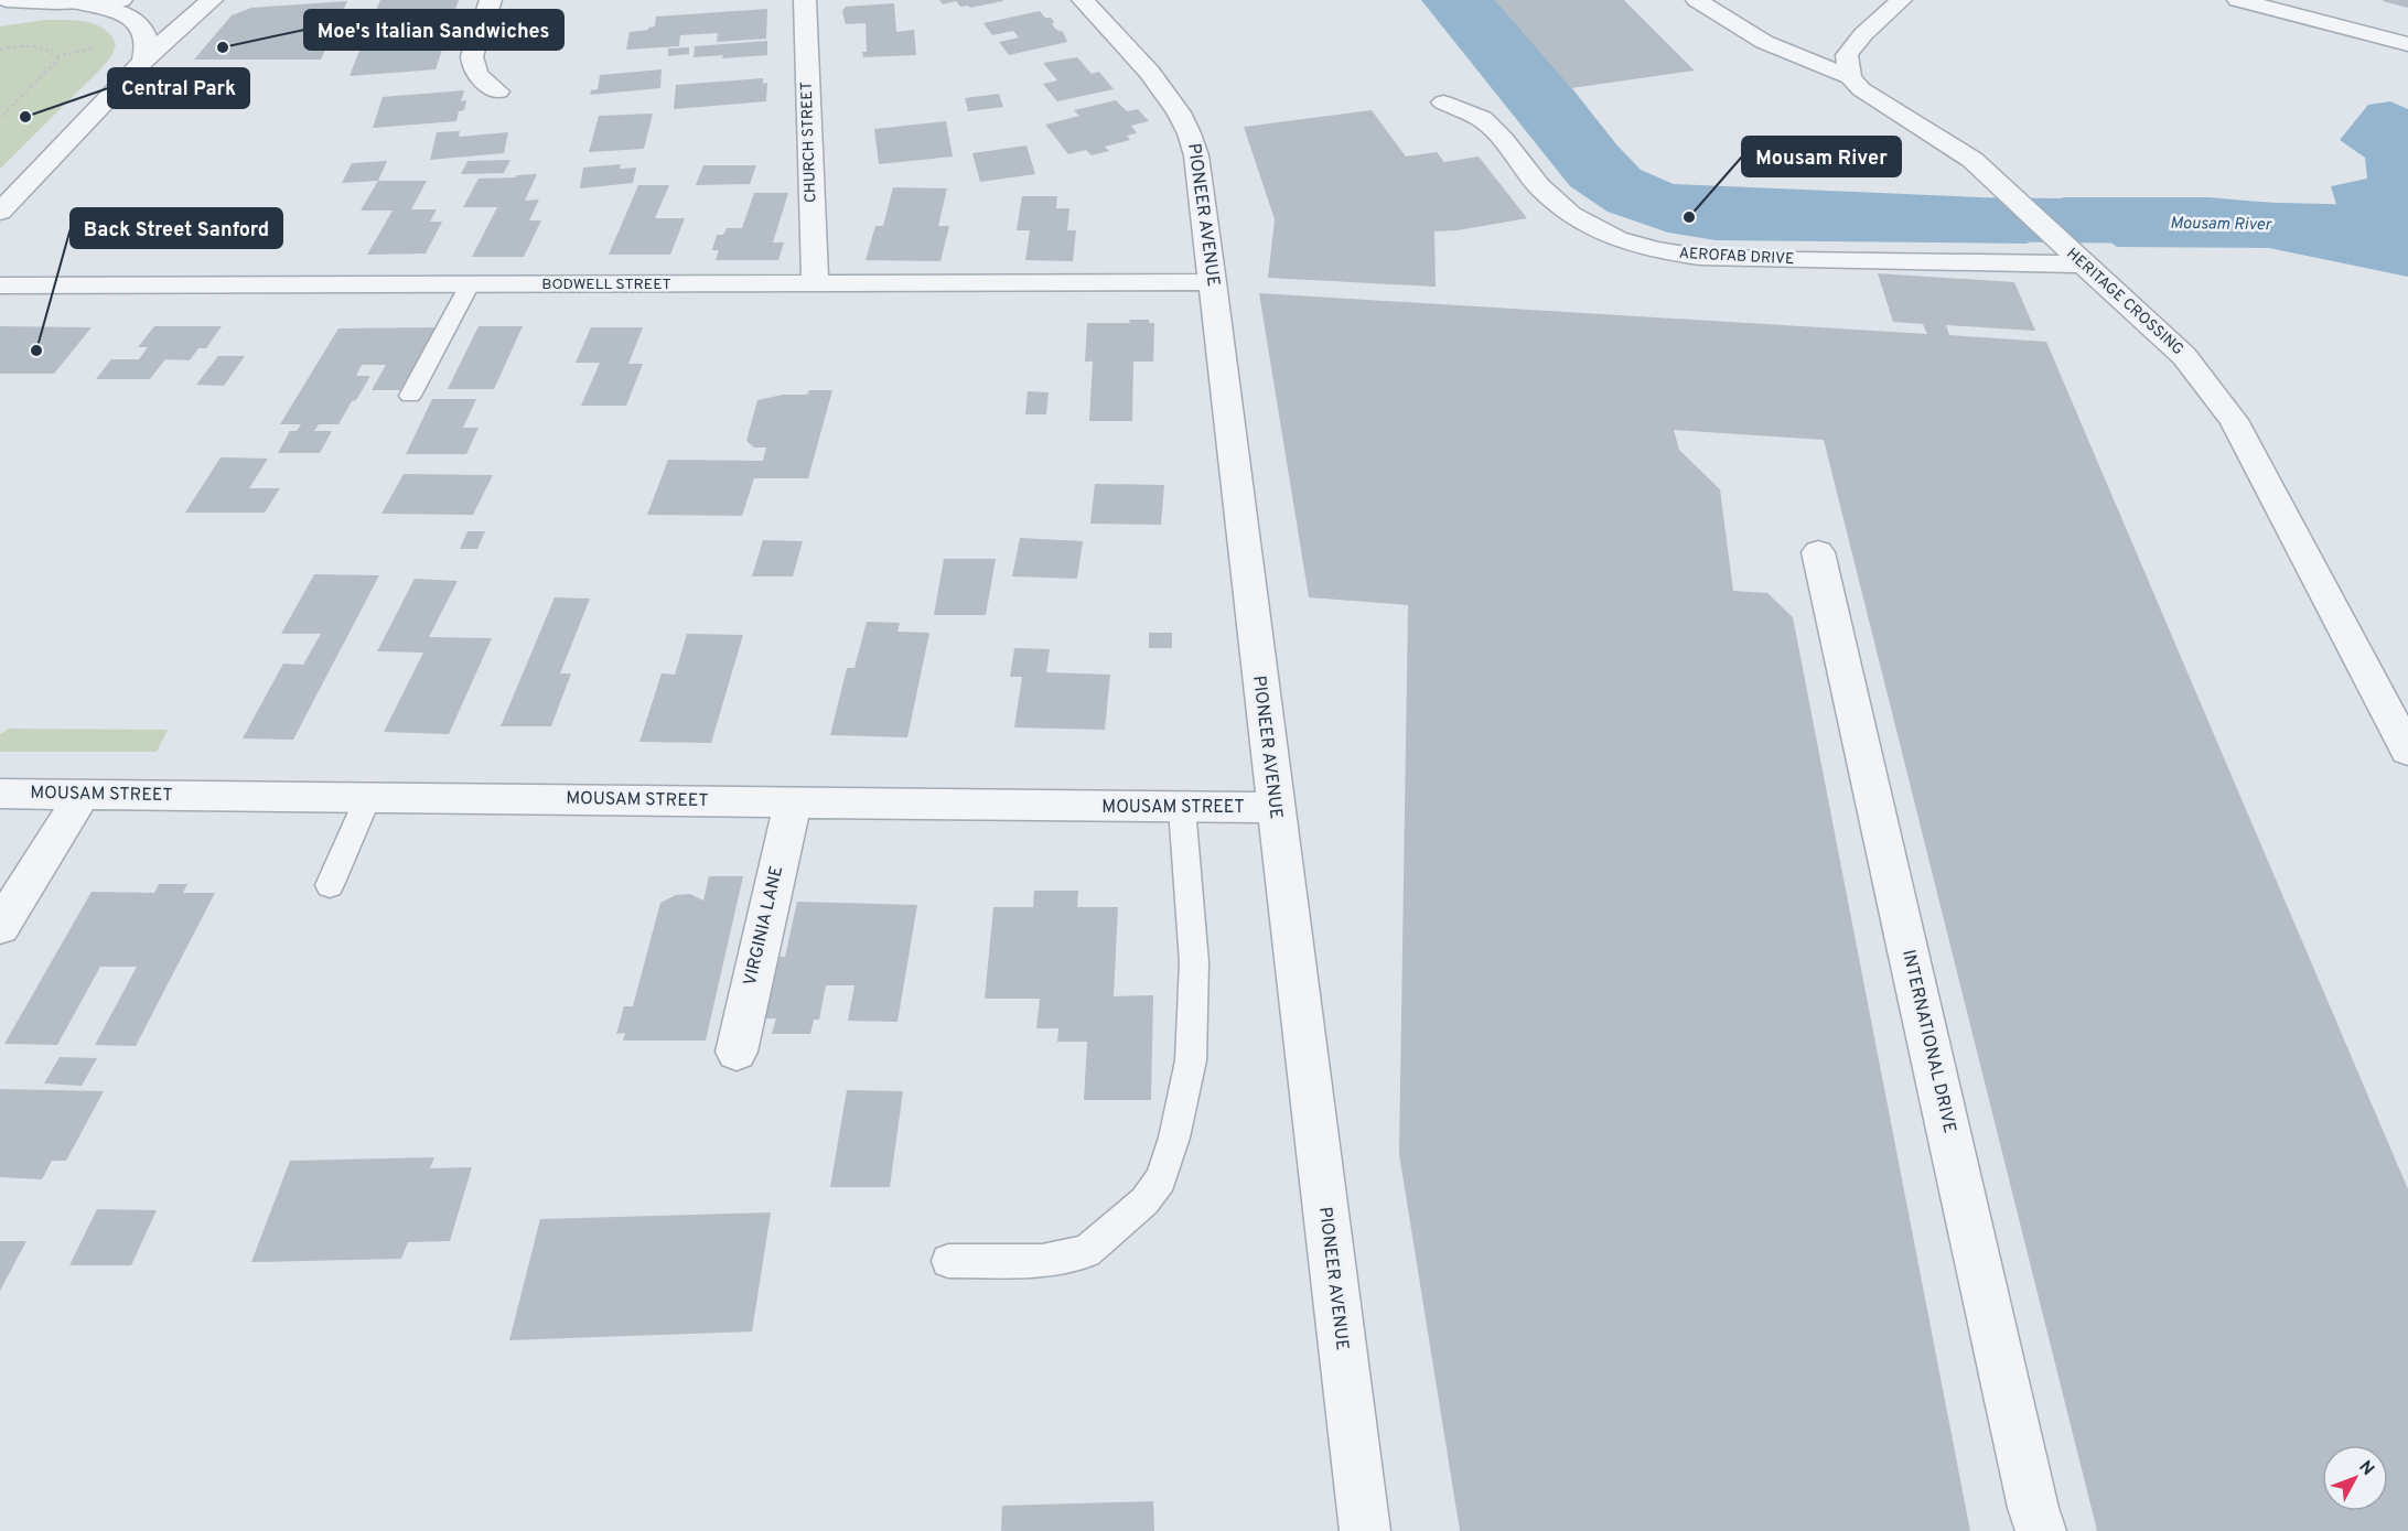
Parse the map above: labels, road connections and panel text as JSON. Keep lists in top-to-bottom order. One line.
{"streets":{"street":["CHURCH STREET","PIONEER AVENUE","AEROFAB DRIVE","BODWELL STREET","HERITAGE CROSSING","MOUSAM STREET","VIRGINIA LANE","INTERNATIONAL DRIVE"]},"crossings":[["CHURCH STREET","BODWELL STREET"],["PIONEER AVENUE","BODWELL STREET"],["PIONEER AVENUE","MOUSAM STREET"],["AEROFAB DRIVE","HERITAGE CROSSING"],["MOUSAM STREET","VIRGINIA LANE"]],"water":["Mousam River"],"places":["Moe's Italian Sandwiches","Central Park","Mousam River","Back Street Sanford"],"north":"top right"}
